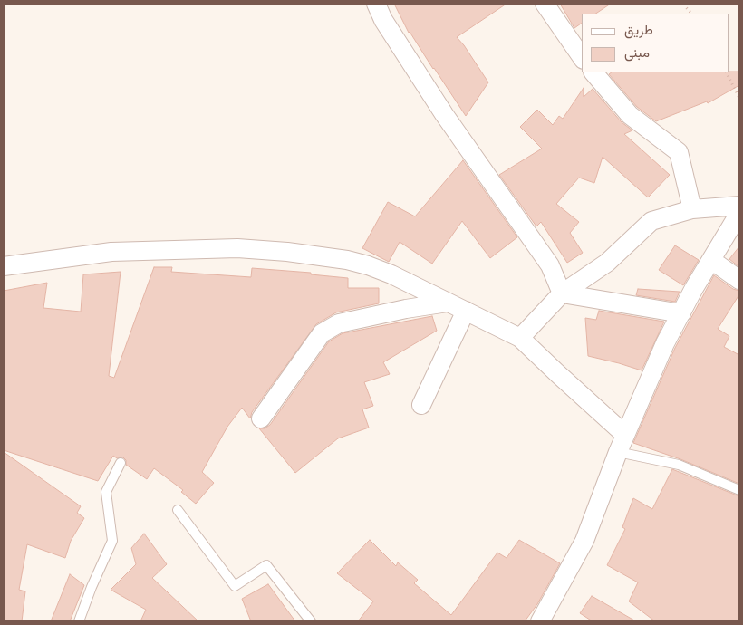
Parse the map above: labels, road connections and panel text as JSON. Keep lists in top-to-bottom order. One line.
{"legend":["طريق","مبنى"]}
